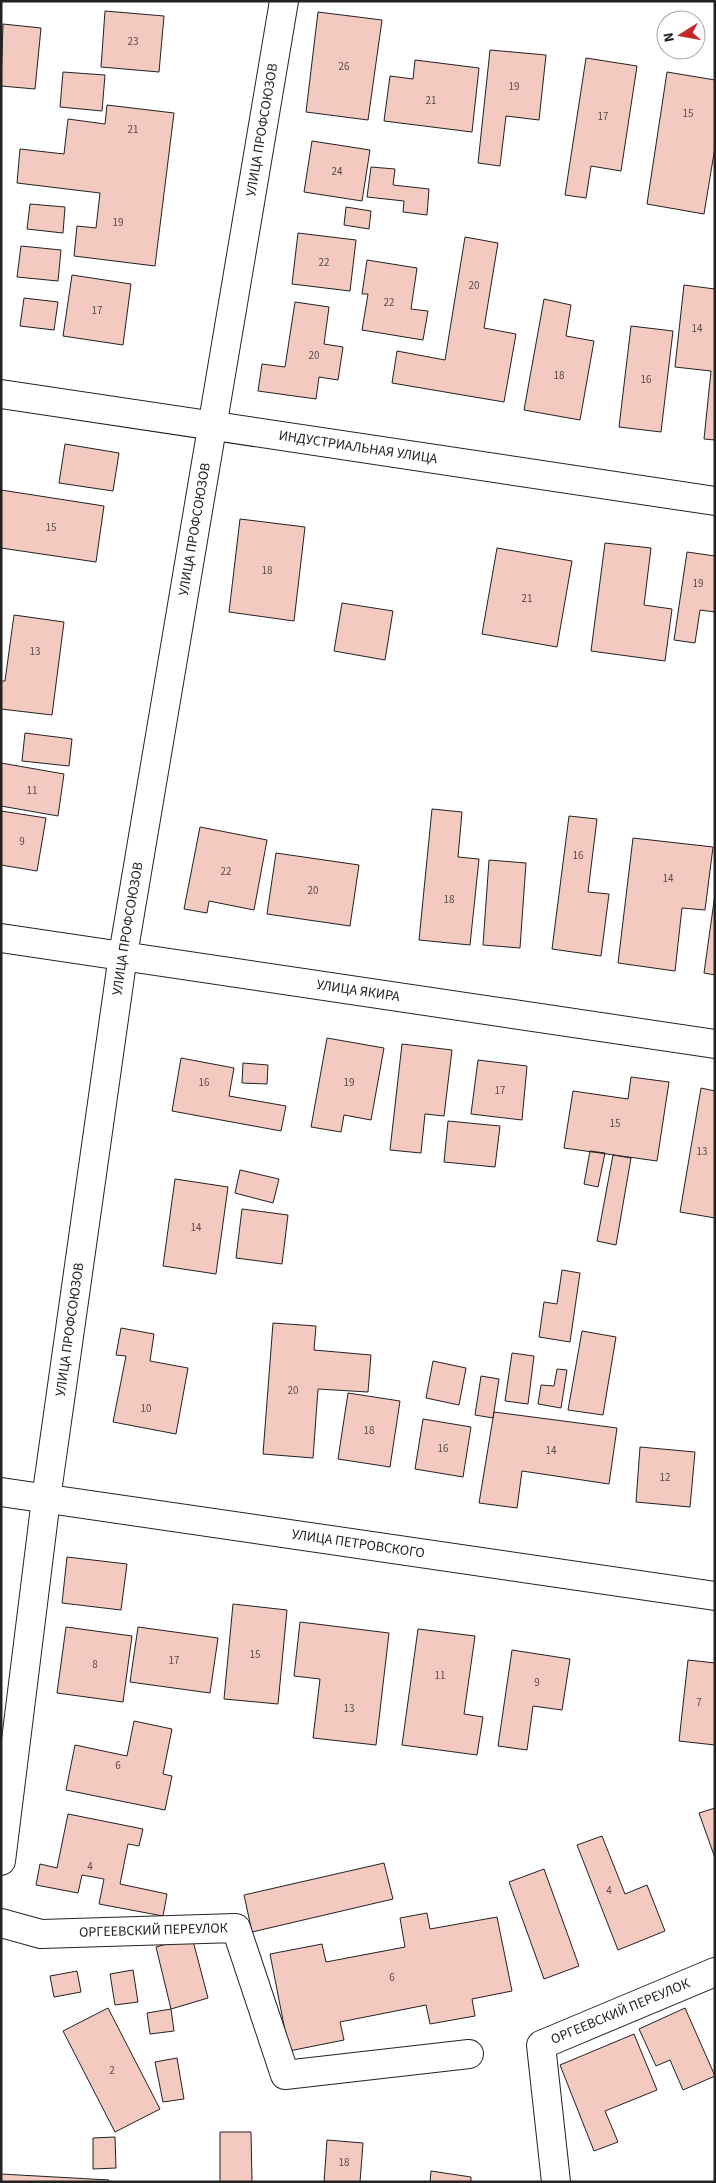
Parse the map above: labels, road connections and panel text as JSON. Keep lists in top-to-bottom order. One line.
{"streets":{"street":["УЛИЦА ПРОФСОЮЗОВ","ИНДУСТРИАЛЬНАЯ УЛИЦА","УЛИЦА ЯКИРА","УЛИЦА ПЕТРОВСКОГО","ОРГЕЕВСКИЙ ПЕРЕУЛОК"]},"crossings":[["УЛИЦА ПРОФСОЮЗОВ","ИНДУСТРИАЛЬНАЯ УЛИЦА"],["УЛИЦА ПРОФСОЮЗОВ","УЛИЦА ЯКИРА"],["УЛИЦА ПРОФСОЮЗОВ","УЛИЦА ПЕТРОВСКОГО"]],"house_numbers":["23","26","19","21","15","17","21","24","19","22","20","22","17","14","20","18","16","15","18","19","21","13","11","9","16","22","14","20","18","16","19","17","15","13","14","20","10","18","16","14","12","15","17","8","11","9","7","13","6","4","4","6","2","18"],"north":"left"}
